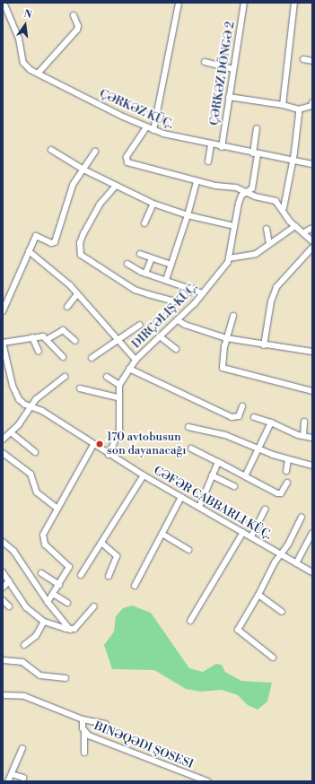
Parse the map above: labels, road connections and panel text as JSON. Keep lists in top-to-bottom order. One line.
{"streets":{"street":["ÇƏRKƏZ DÖNGƏ 2","ÇƏRKƏZ KÜÇ.","DIRÇƏLIŞ KÜÇ.","BINƏQƏDI ŞOSESI"]},"crossings":[["ÇƏRKƏZ DÖNGƏ 2","ÇƏRKƏZ KÜÇ."],["ÇƏRKƏZ KÜÇ.","DIRÇƏLIŞ KÜÇ."]],"places":["170 avtobusun son dayanacağı"],"north":"top"}
